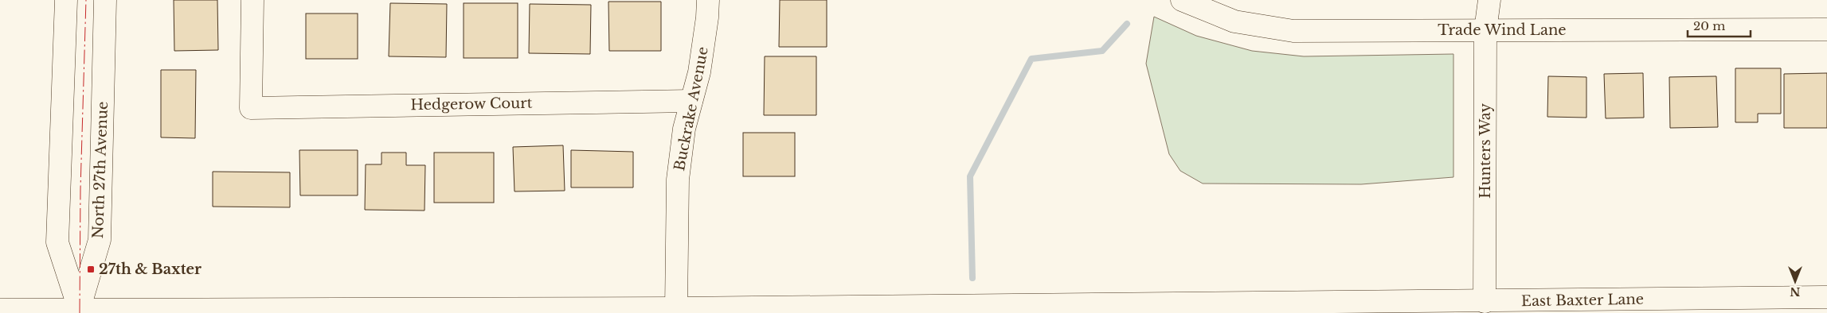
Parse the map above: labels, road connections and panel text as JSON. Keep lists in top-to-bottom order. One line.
{"streets":{"street":["Trade Wind Lane","Hedgerow Court","Buckrake Avenue","Hunters Way","North 27th Avenue","East Baxter Lane"]},"crossings":[["Trade Wind Lane","Hunters Way"],["Hedgerow Court","Buckrake Avenue"],["Buckrake Avenue","East Baxter Lane"],["Hunters Way","East Baxter Lane"],["North 27th Avenue","East Baxter Lane"]],"places":{"transit":["27th & Baxter"]},"scale_bar":"20 m","north":"bottom"}
